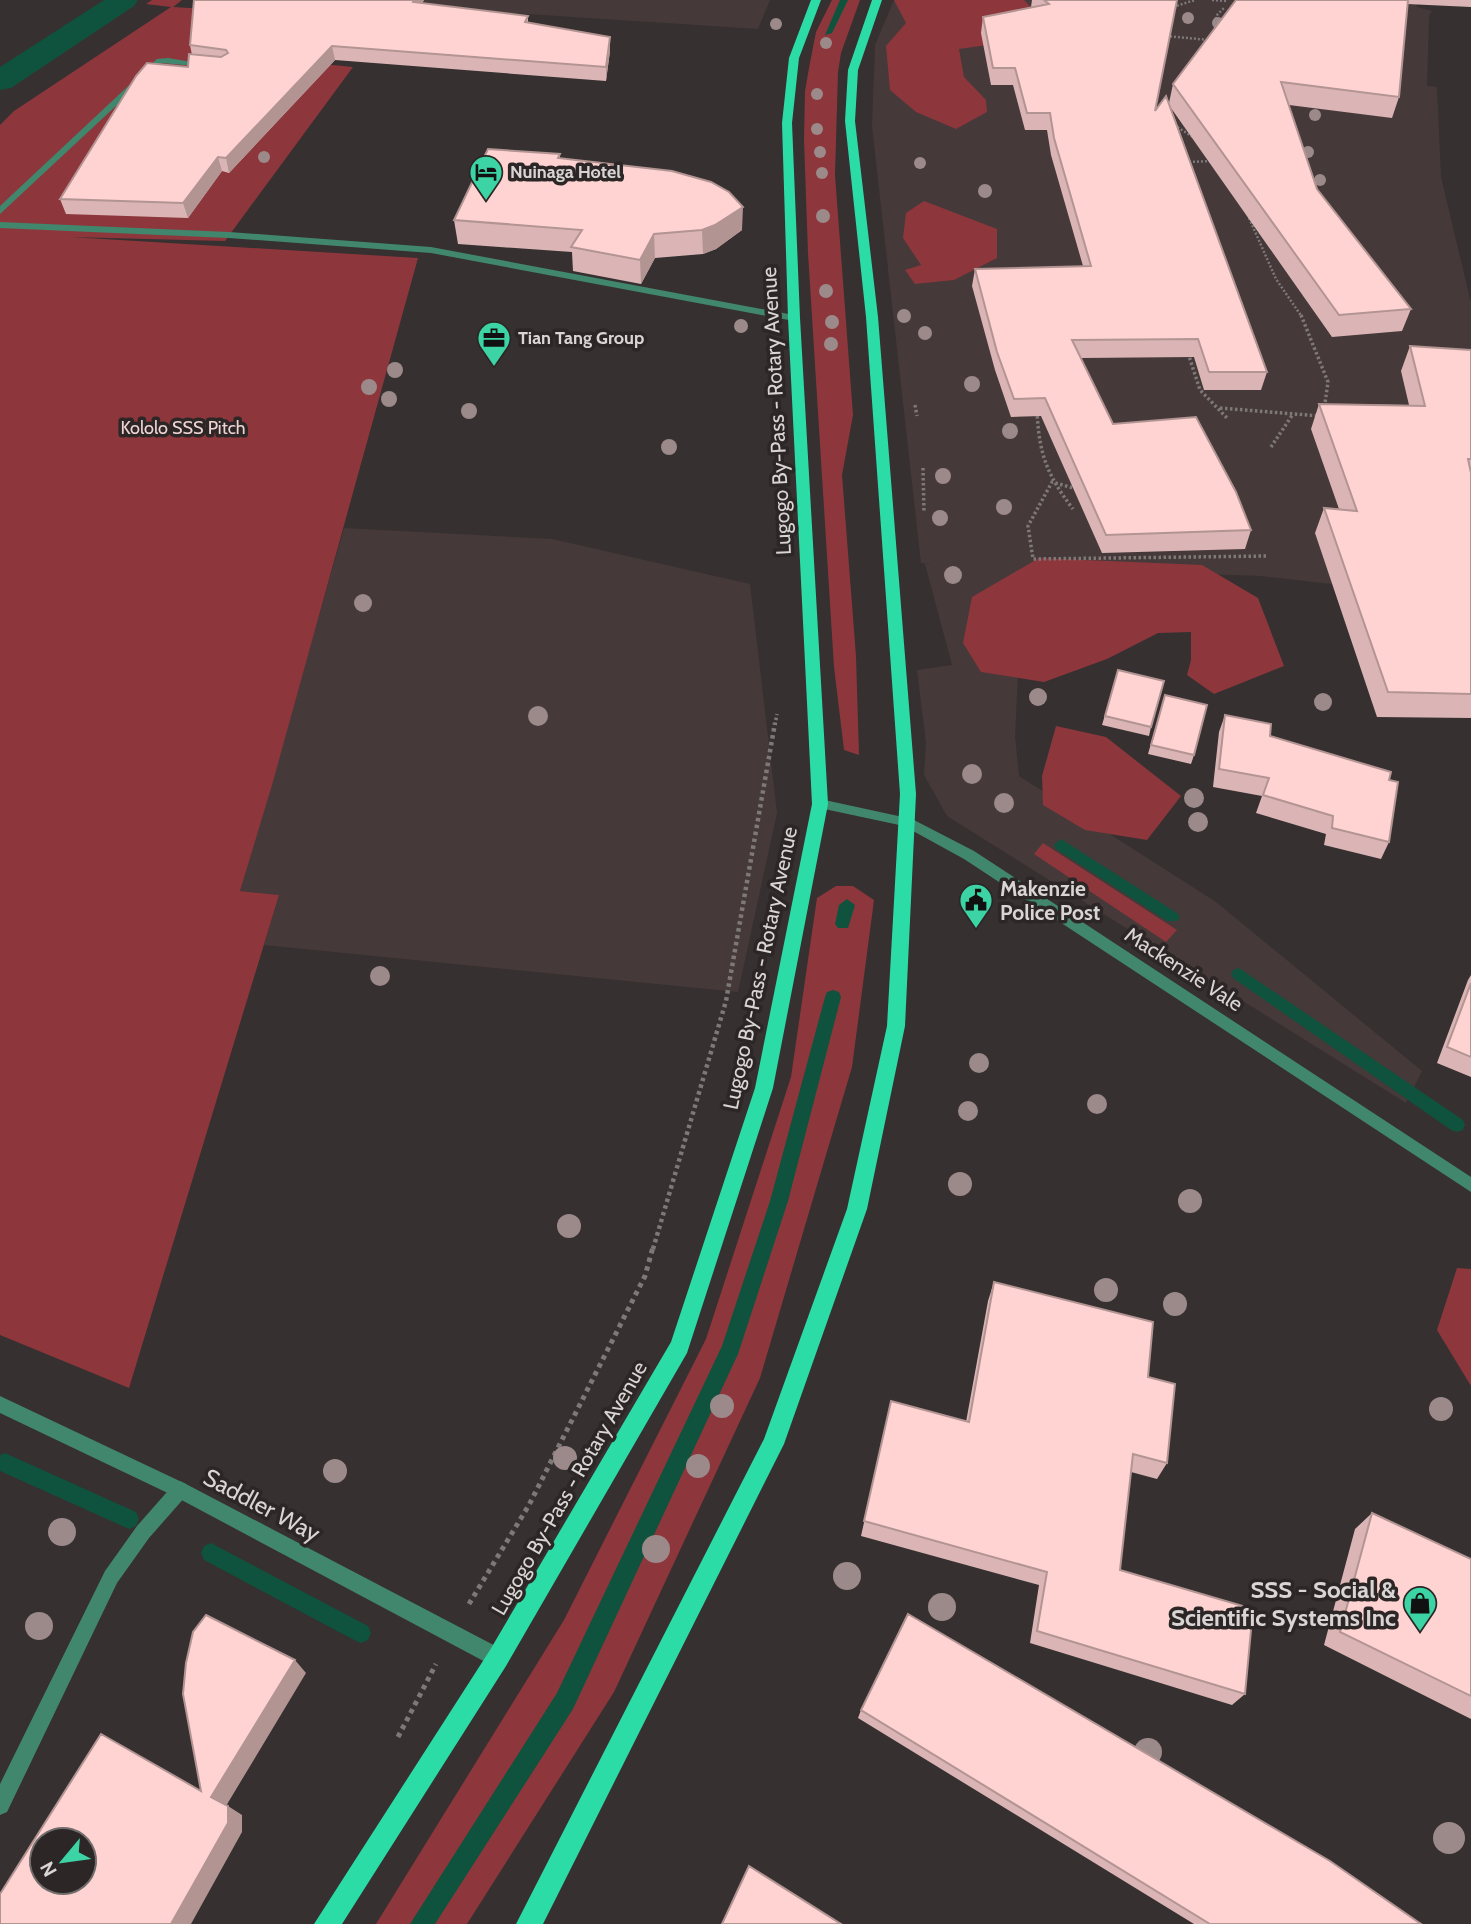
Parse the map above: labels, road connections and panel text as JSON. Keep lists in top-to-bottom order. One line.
{"streets":{"main road":["Lugogo By-Pass - Rotary Avenue"],"street":["Mackenzie Vale","Saddler Way"]},"crossings":[["Lugogo By-Pass - Rotary Avenue","Mackenzie Vale"],["Lugogo By-Pass - Rotary Avenue","Saddler Way"]],"parks":["Kololo SSS Pitch"],"places":{"hotel":["Nuinaga Hotel"],"office":["Tian Tang Group"],"public building":["Makenzie Police Post"],"shop":["SSS - Social & Scientific Systems Inc"]},"north":"bottom left"}
